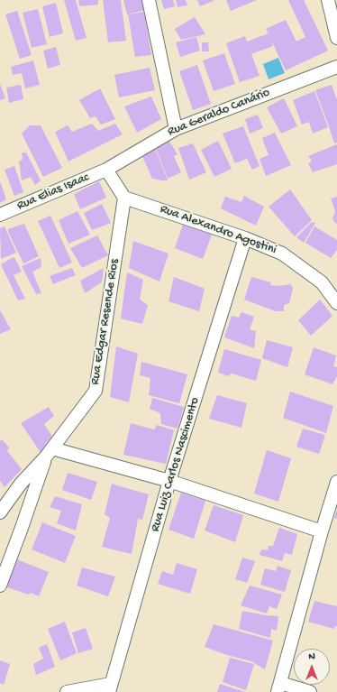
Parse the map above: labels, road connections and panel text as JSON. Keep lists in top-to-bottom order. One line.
{"streets":{"street":["Rua Geraldo Canário","Rua Elias Isaac","Rua Alexandro Agostini","Rua Edgar Resende Rios","Rua Luiz Carlos Nascimento"]},"crossings":[["Rua Geraldo Canário","Rua Elias Isaac"],["Rua Alexandro Agostini","Rua Edgar Resende Rios"],["Rua Alexandro Agostini","Rua Luiz Carlos Nascimento"]],"north":"top"}
